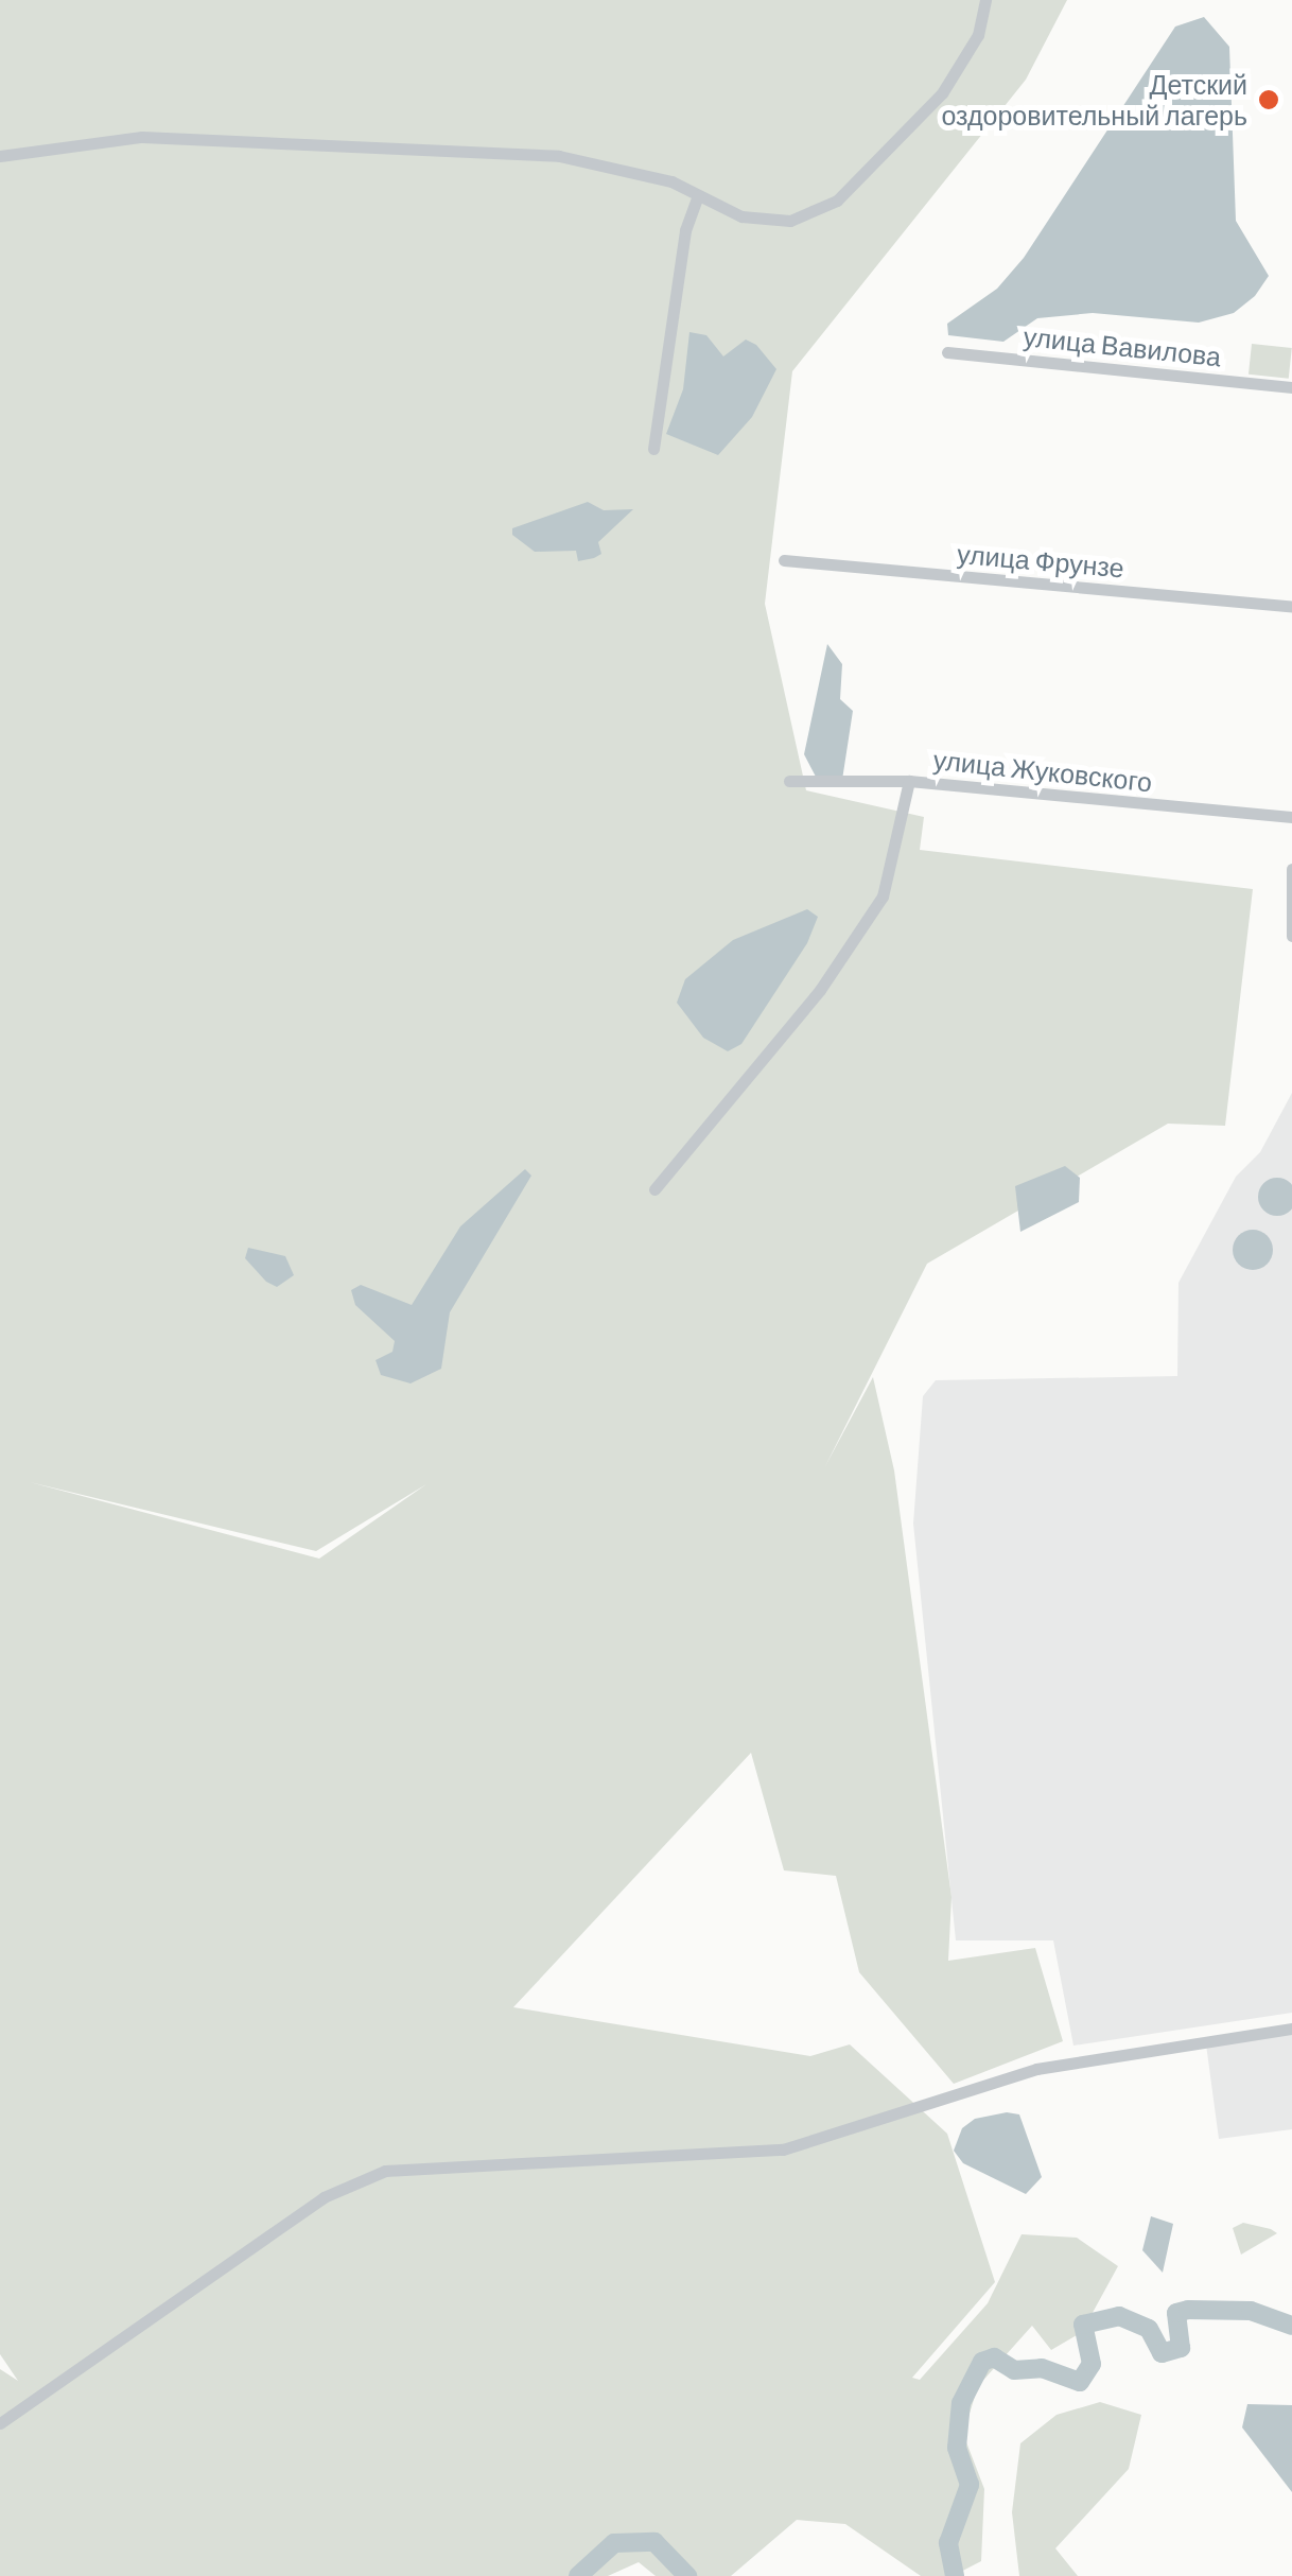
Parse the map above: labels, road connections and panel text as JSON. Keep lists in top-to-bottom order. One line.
{"streets":{"street":["улица Вавилова","улица Фрунзе","улица Жуковского"]},"places":["Детский оздоровительный лагерь"]}
